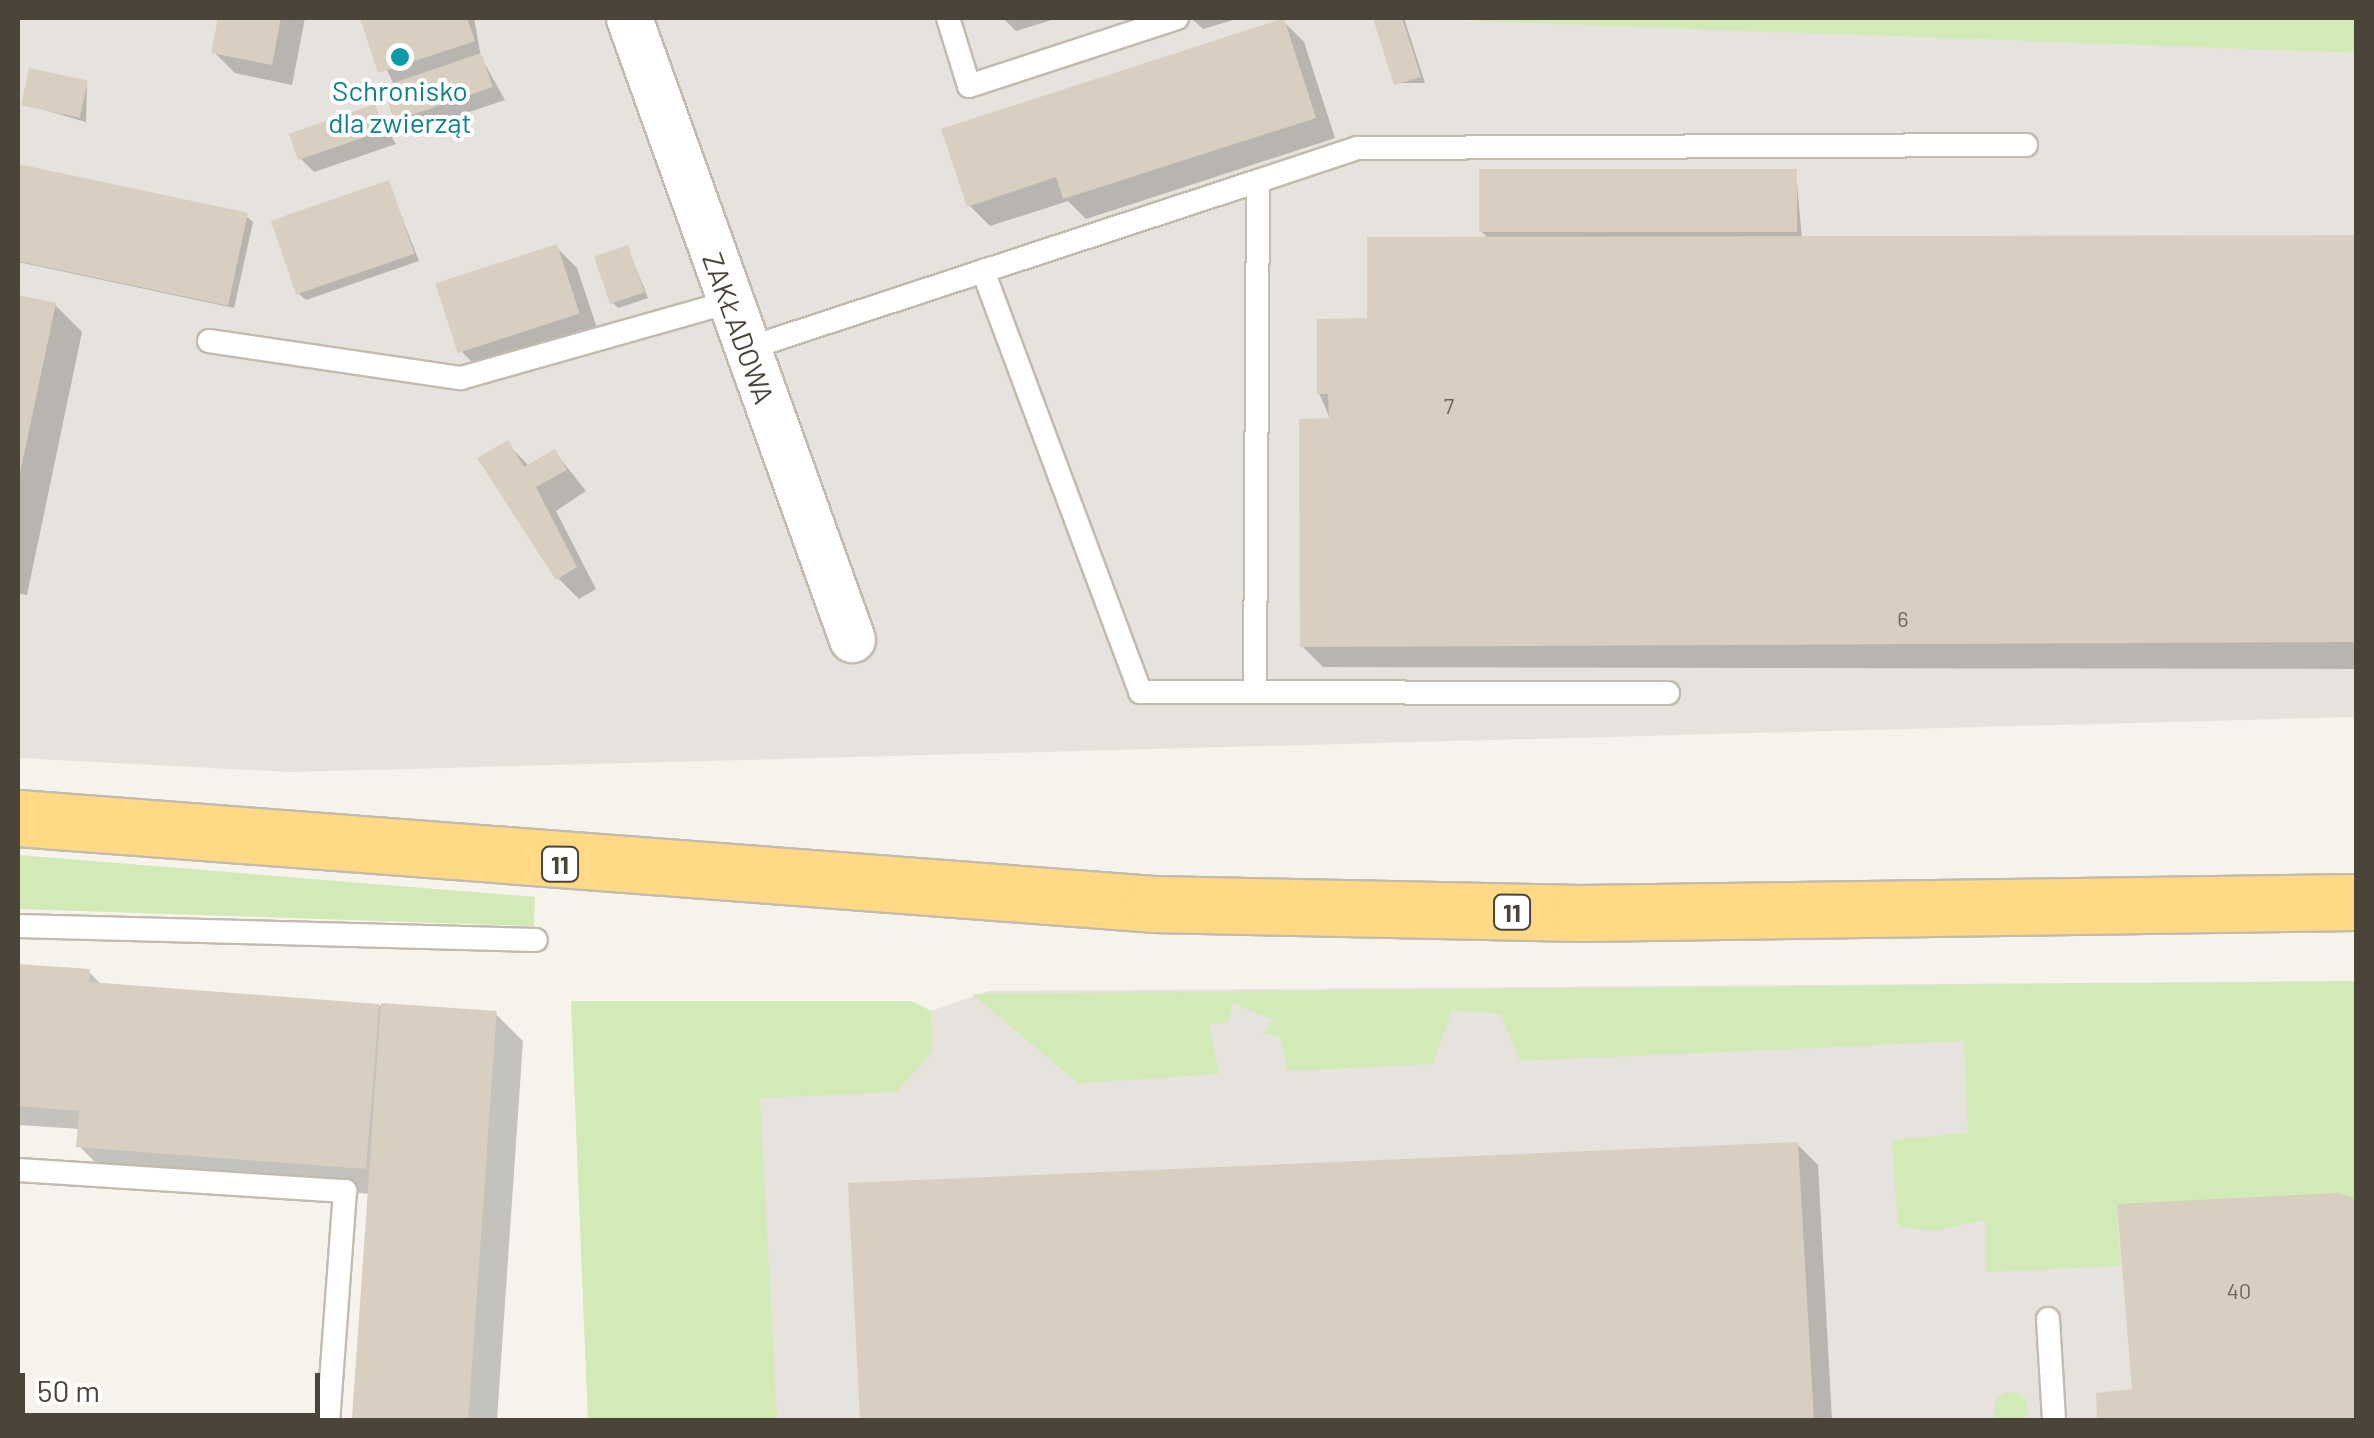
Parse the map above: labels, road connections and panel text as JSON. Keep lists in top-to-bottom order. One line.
{"streets":{"highway":["11"],"street":["ZAKŁADOWA"]},"places":["Schronisko dla zwierząt"],"house_numbers":["7","6","40"],"scale_bar":"50 m"}
